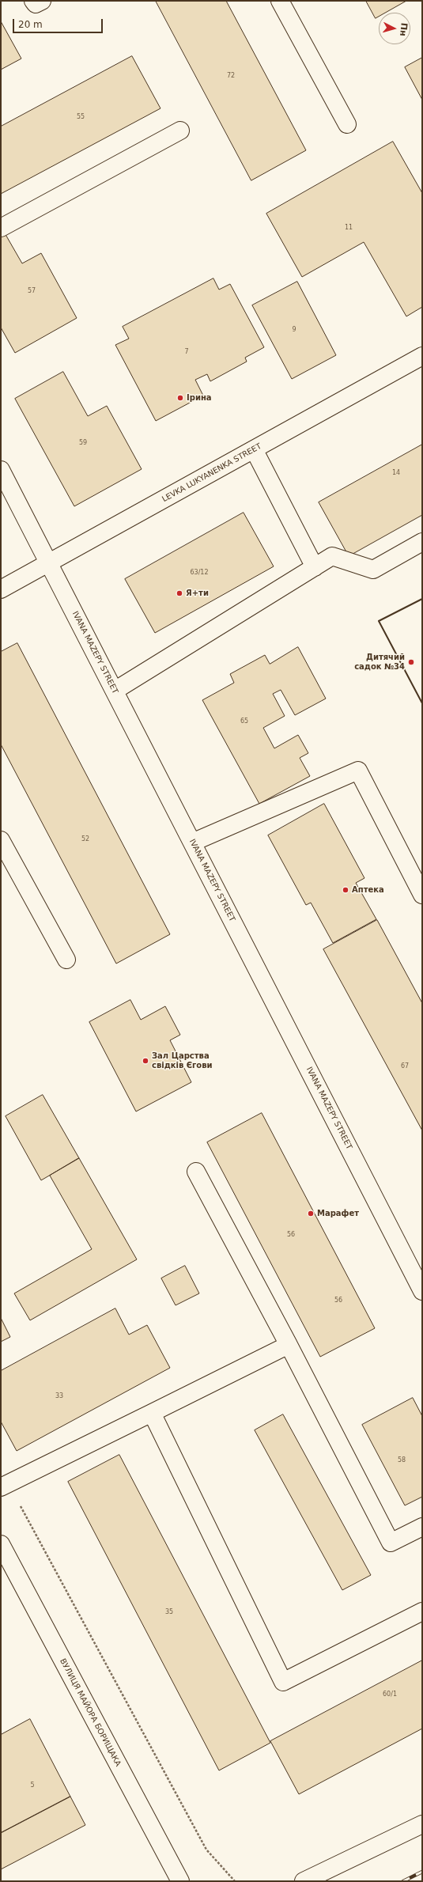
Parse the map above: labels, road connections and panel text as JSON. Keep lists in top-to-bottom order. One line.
{"streets":{"street":["LEVKA LUKYANENKA STREET","IVANA MAZEPY STREET","ВУЛИЦЯ МАЙОРА БОРИЩАКА"]},"crossings":[["LEVKA LUKYANENKA STREET","IVANA MAZEPY STREET"]],"places":["Ірина","Я+ти","Дитячий садок №34","Аптeка","Зал Царства свідків Єгови","Марафет"],"house_numbers":["72","55","11","57","9","7","59","14","63/12","65","52","67","56","56","33","58","35","60/1","5"],"scale_bar":"20 m","north":"right"}
